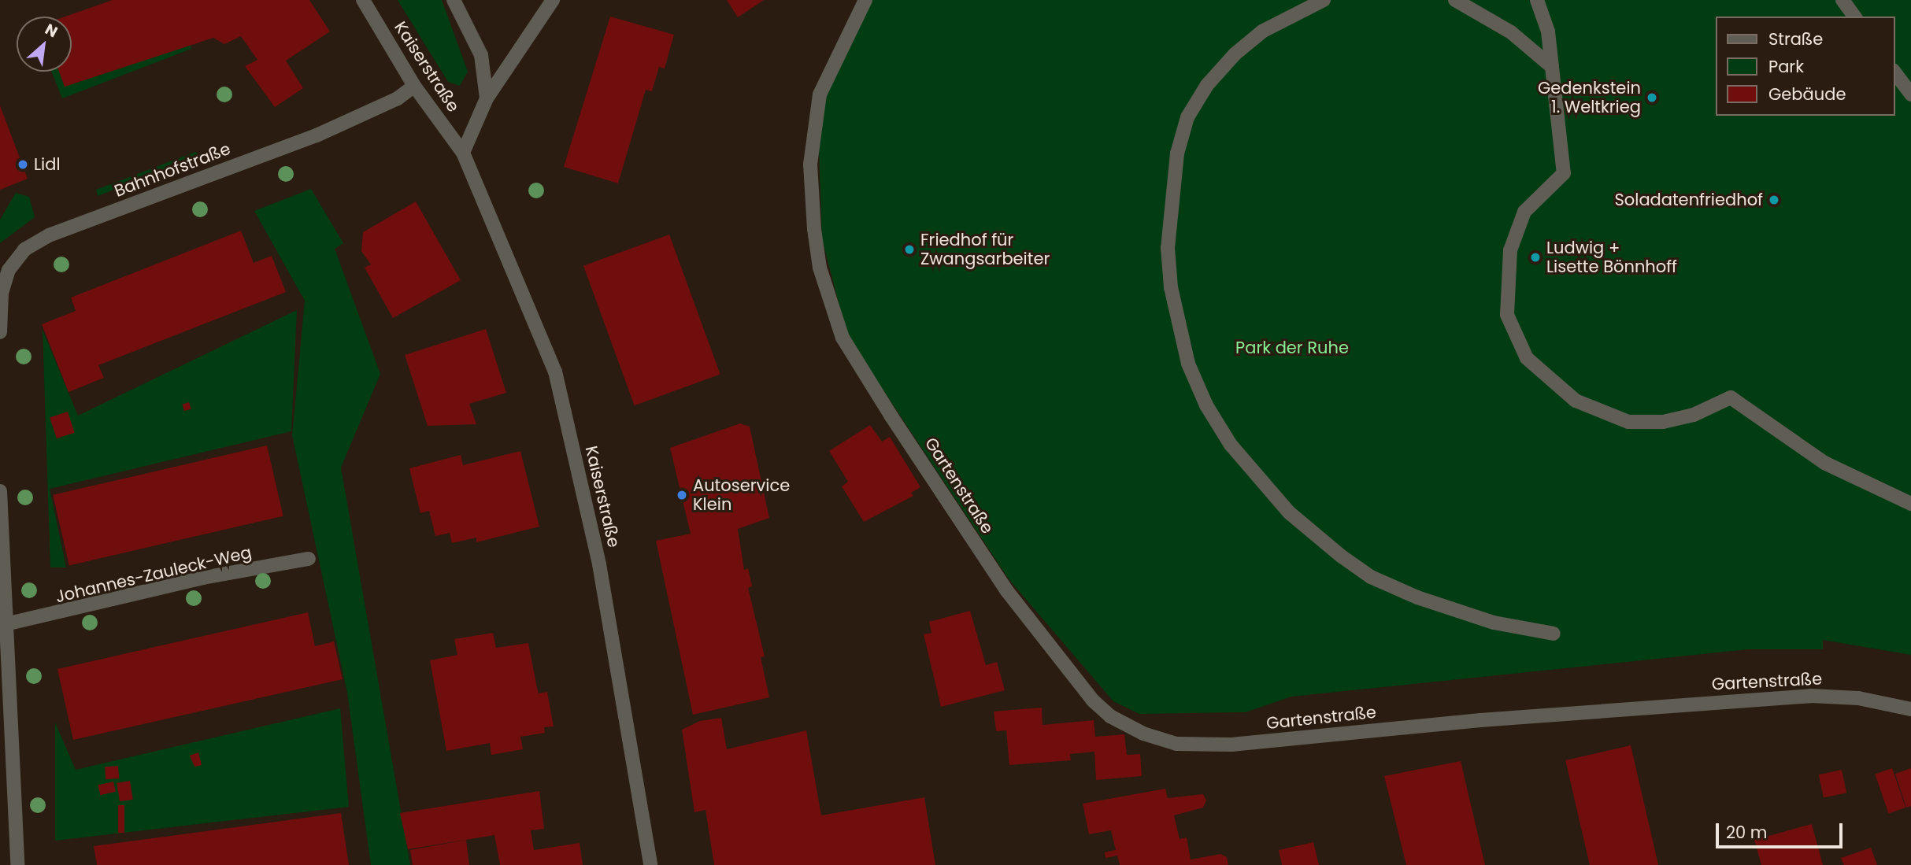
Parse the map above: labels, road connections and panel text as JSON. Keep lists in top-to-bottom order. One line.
{"streets":{"street":["Kaiserstraße","Bahnhofstraße","Gartenstraße","Johannes-Zauleck-Weg"]},"crossings":[["Kaiserstraße","Bahnhofstraße"]],"parks":["Park der Ruhe"],"places":["Gedenkstein 1. Weltkrieg","Lidl","Soladatenfriedhof","Friedhof für Zwangsarbeiter","Ludwig + Lisette Bönnhoff","Autoservice Klein"],"legend":["Straße","Park","Gebäude"],"scale_bar":"20 m","north":"top right"}
